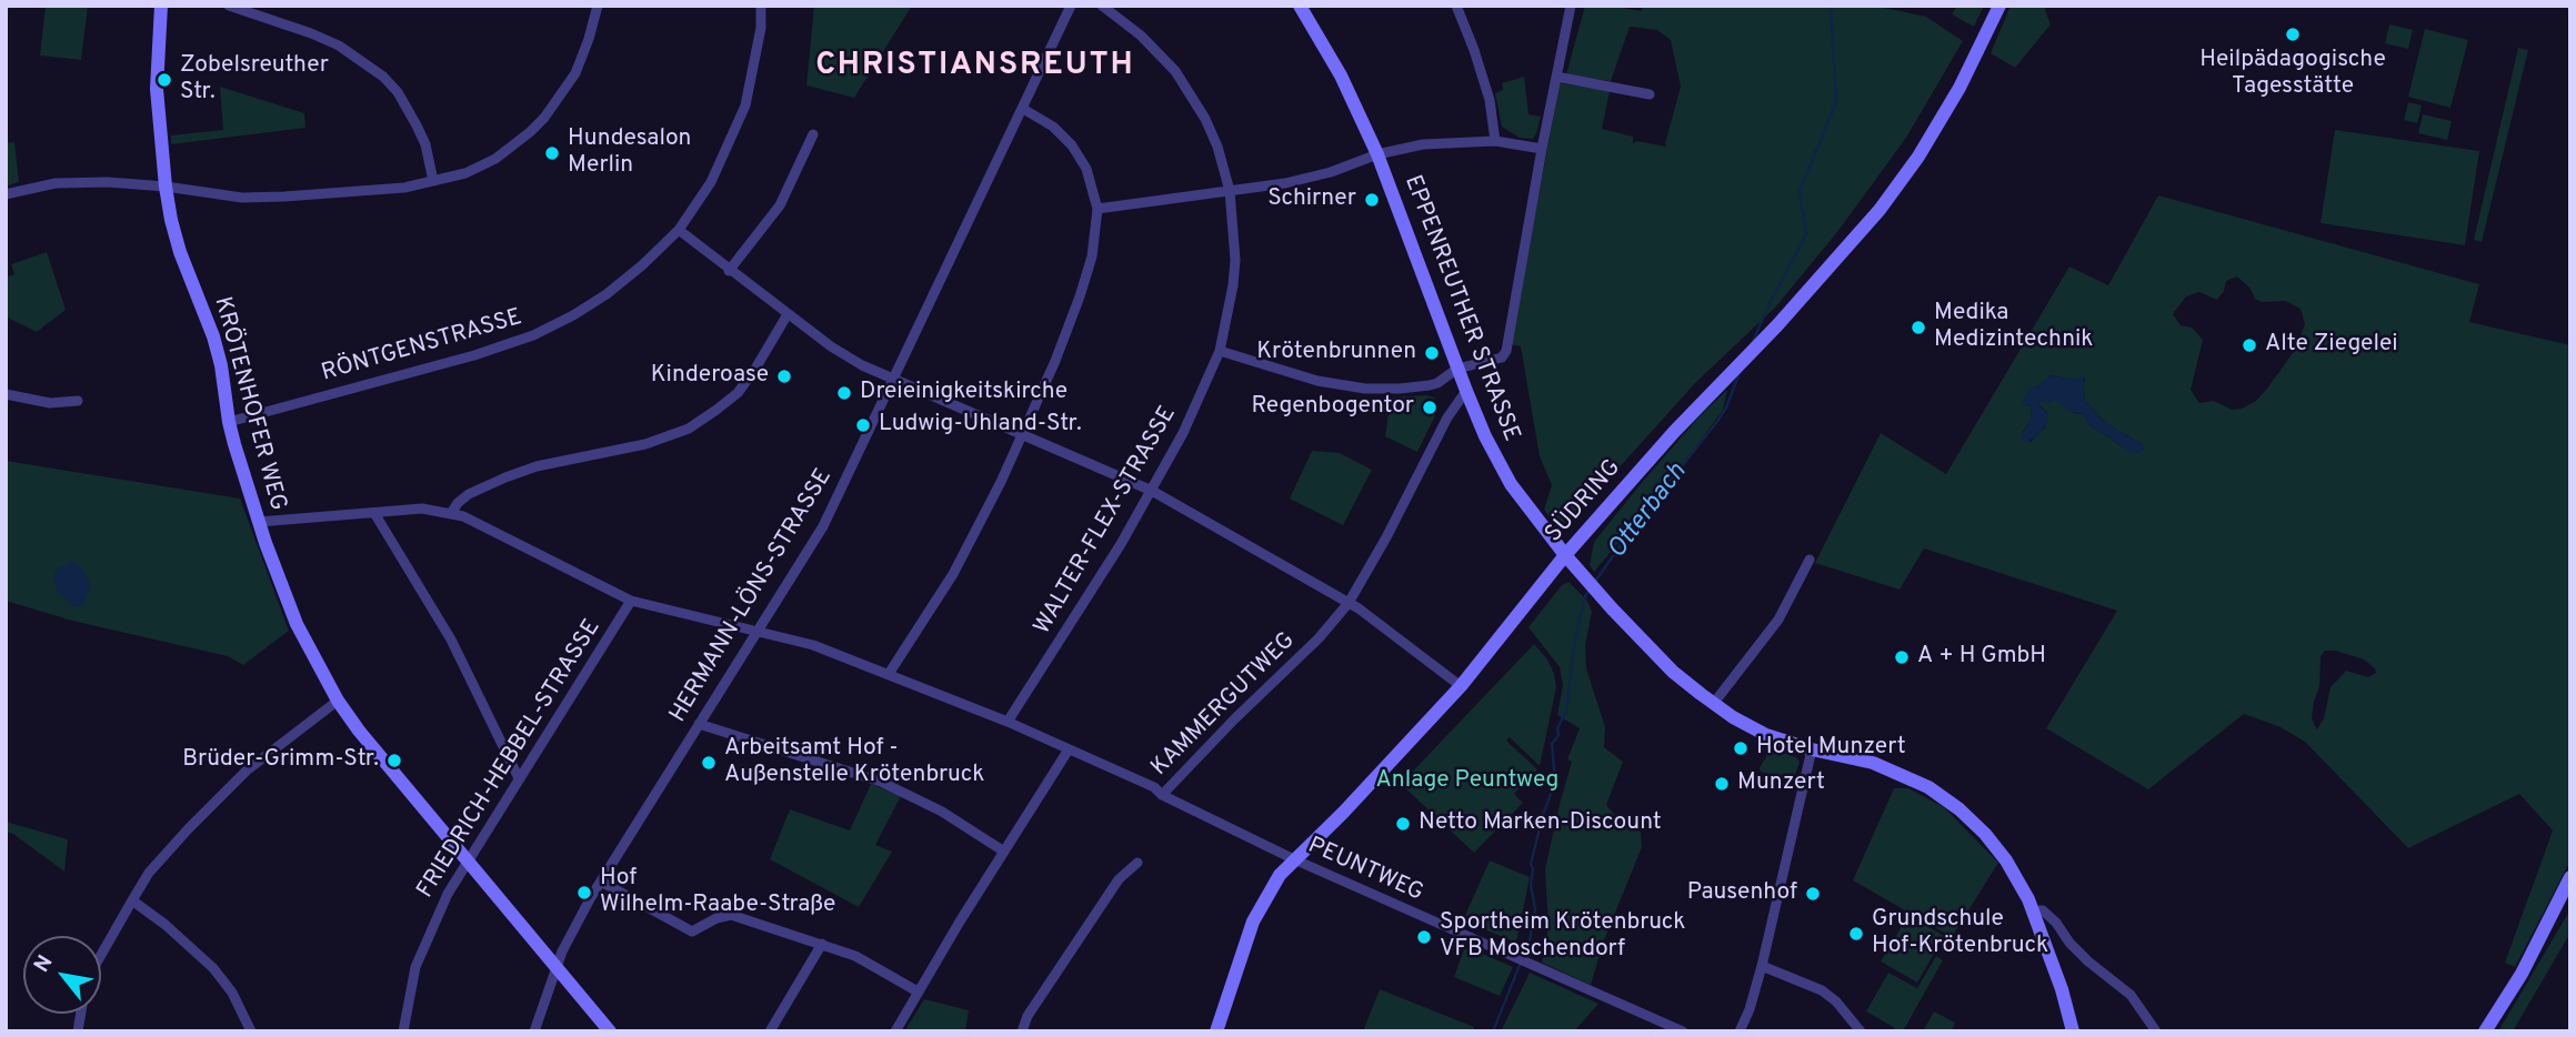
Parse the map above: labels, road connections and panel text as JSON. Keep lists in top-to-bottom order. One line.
{"streets":{"street":["EPPENREUTHER STRASSE","RÖNTGENSTRASSE","KRÖTENHOFER WEG","SÜDRING","WALTER-FLEX-STRASSE","HERMANN-LÖNS-STRASSE","KAMMERGUTWEG","FRIEDRICH-HEBBEL-STRASSE","PEUNTWEG"]},"crossings":[["EPPENREUTHER STRASSE","SÜDRING"],["EPPENREUTHER STRASSE","KAMMERGUTWEG"],["RÖNTGENSTRASSE","KRÖTENHOFER WEG"],["KRÖTENHOFER WEG","HERMANN-LÖNS-STRASSE"],["KRÖTENHOFER WEG","FRIEDRICH-HEBBEL-STRASSE"],["SÜDRING","PEUNTWEG"],["WALTER-FLEX-STRASSE","KAMMERGUTWEG"],["HERMANN-LÖNS-STRASSE","KAMMERGUTWEG"],["KAMMERGUTWEG","FRIEDRICH-HEBBEL-STRASSE"],["KAMMERGUTWEG","PEUNTWEG"]],"districts":["CHRISTIANSREUTH"],"water":["Otterbach"],"parks":["Anlage Peuntweg"],"places":["Heilpädagogische Tagesstätte","Zobelsreuther Str.","Hundesalon Merlin","Schirner","Medika Medizintechnik","Alte Ziegelei","Krötenbrunnen","Kinderoase","Dreieinigkeitskirche","Regenbogentor","Ludwig-Uhland-Str.","A + H GmbH","Hotel Munzert","Brüder-Grimm-Str.","Arbeitsamt Hof - Außenstelle Krötenbruck","Munzert","Netto Marken-Discount","Hof Wilhelm-Raabe-Straße","Pausenhof","Grundschule Hof-Krötenbruck","Sportheim Krötenbruck VFB Moschendorf"],"north":"top left"}
